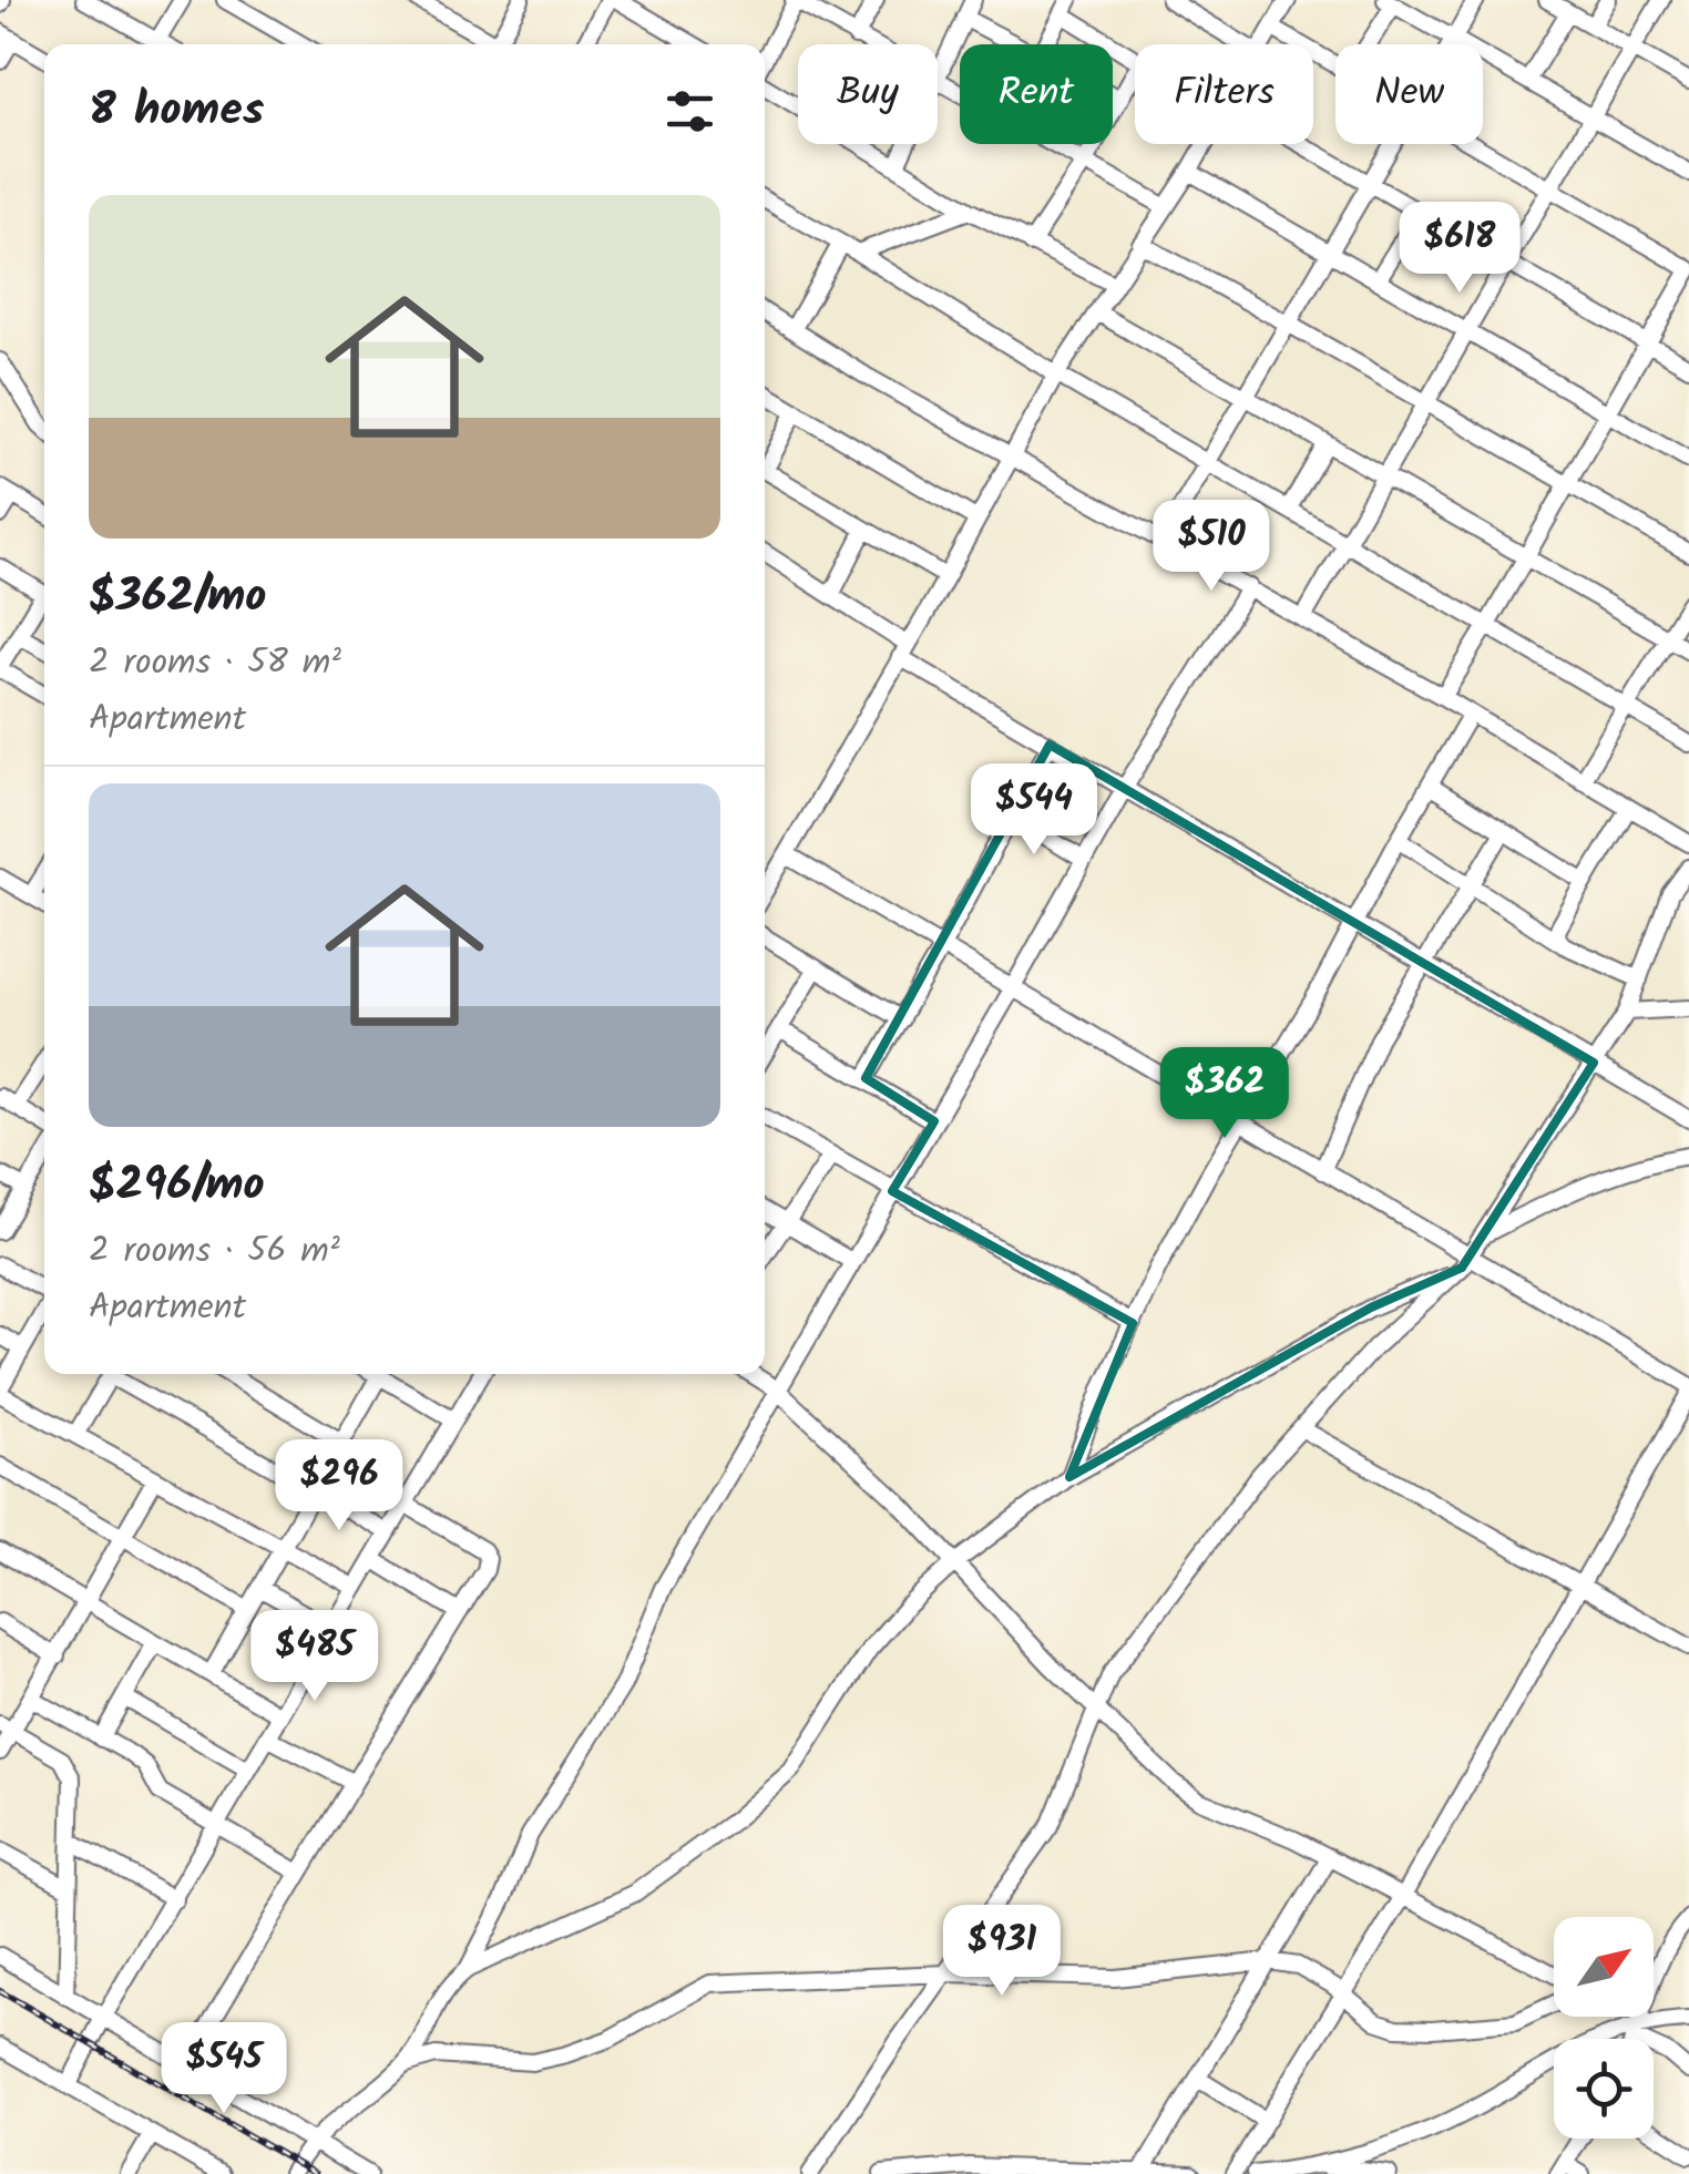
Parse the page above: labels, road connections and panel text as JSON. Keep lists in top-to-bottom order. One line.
{"north":"top right","page":{"chip":["Buy","Rent","Filters","New"],"heading":"8 homes","list":[{"name":"$362/mo","note":"2 rooms · 58 m² · Apartment"},{"name":"$296/mo","note":"2 rooms · 56 m² · Apartment"}],"price":["$618","$510","$544","$362","$296","$485","$931","$545"]}}
